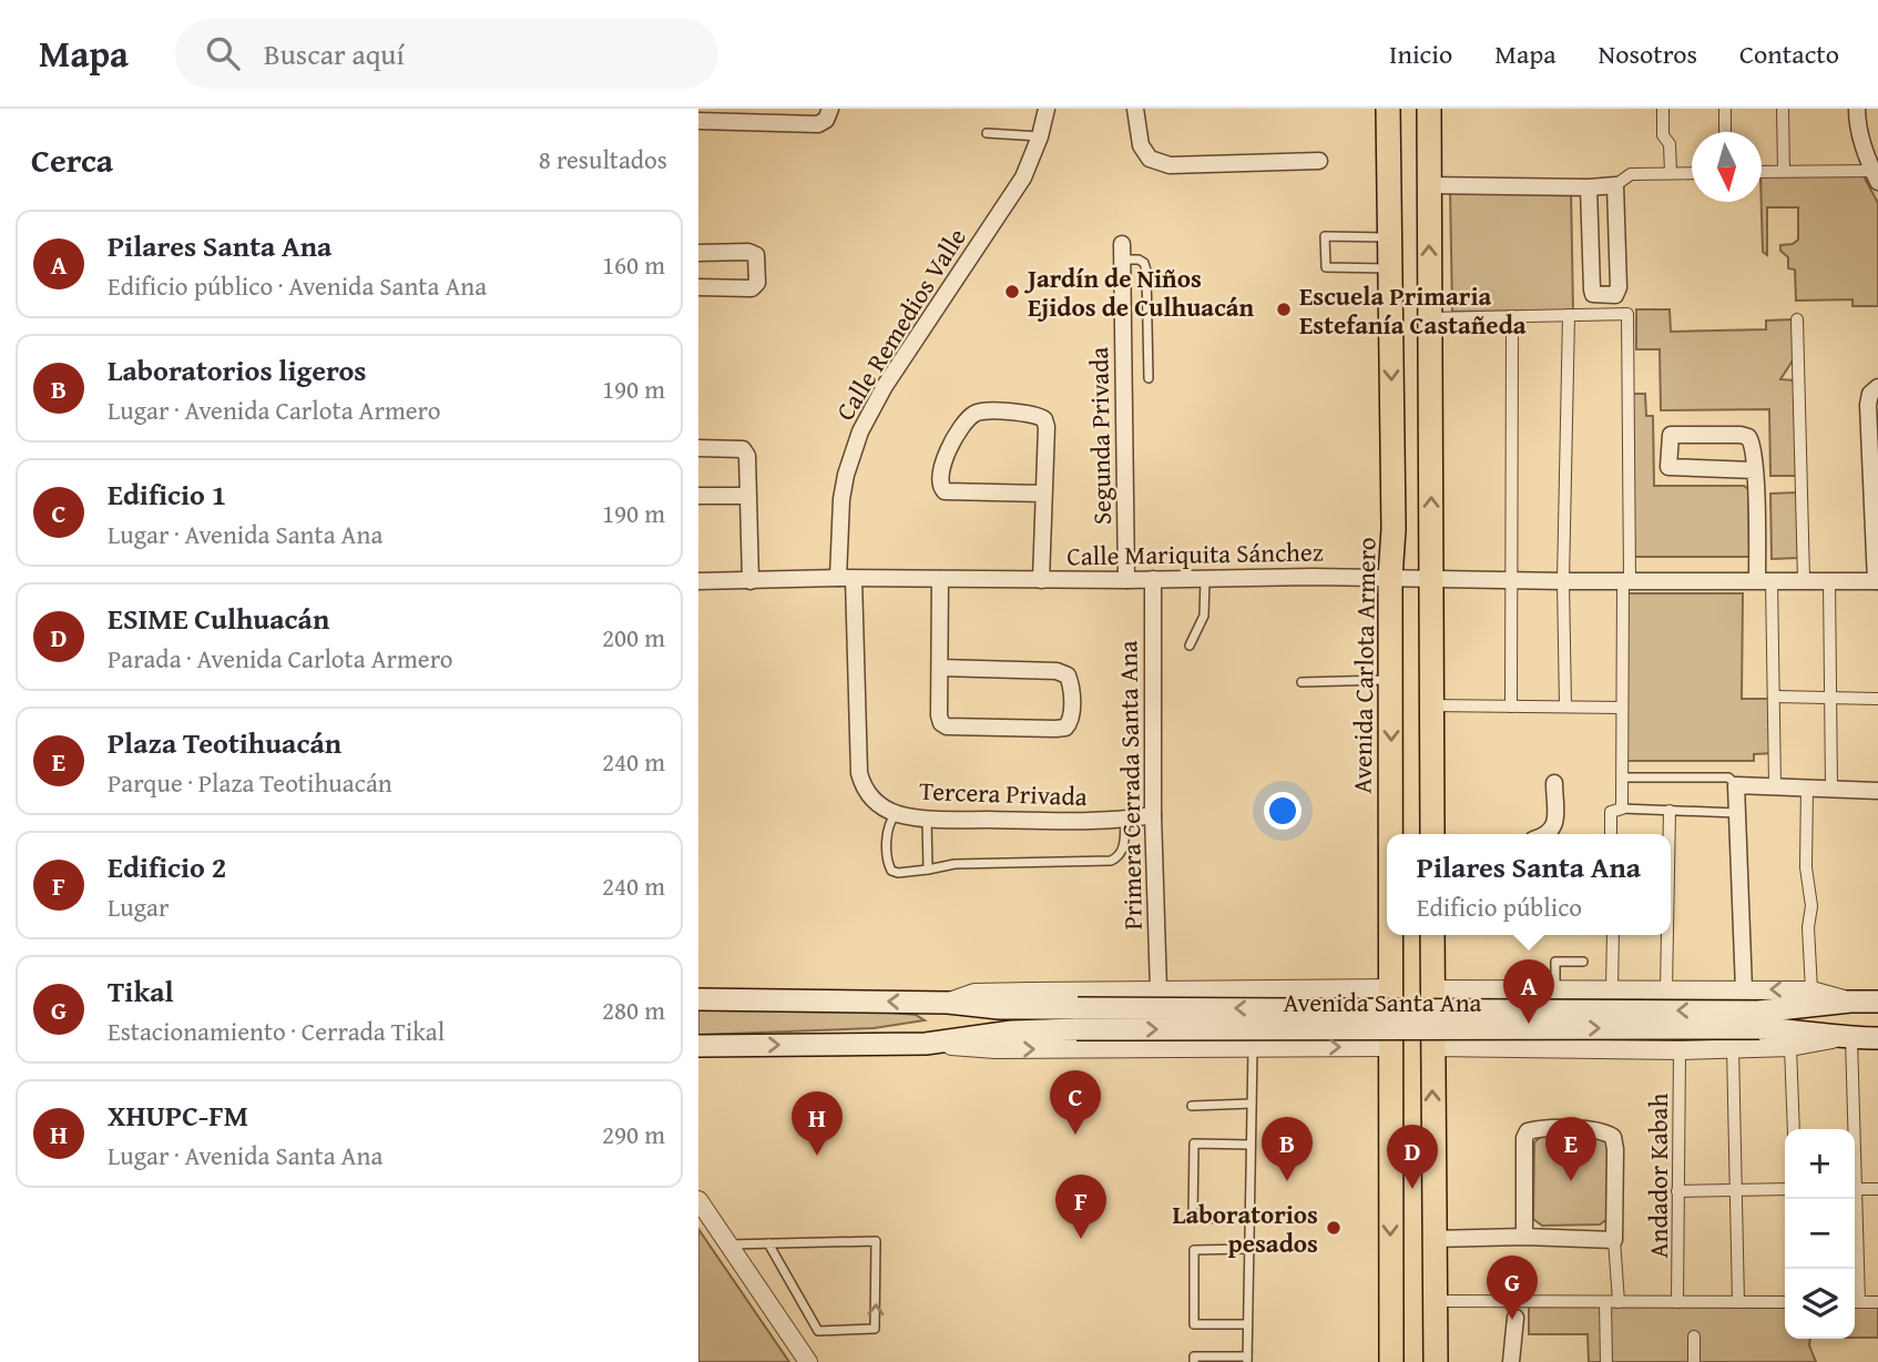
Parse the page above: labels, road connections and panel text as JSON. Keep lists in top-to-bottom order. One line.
{"streets":{"main road":["Avenida Carlota Armero","Avenida Santa Ana"],"street":["Calle Remedios Valle","Segunda Privada","Calle Mariquita Sánchez","Primera Cerrada Santa Ana","Tercera Privada","Andador Kabah"]},"crossings":[["Calle Remedios Valle","Calle Mariquita Sánchez"],["Calle Remedios Valle","Tercera Privada"],["Segunda Privada","Calle Mariquita Sánchez"],["Calle Mariquita Sánchez","Avenida Carlota Armero"],["Calle Mariquita Sánchez","Primera Cerrada Santa Ana"],["Avenida Carlota Armero","Avenida Santa Ana"],["Primera Cerrada Santa Ana","Tercera Privada"],["Primera Cerrada Santa Ana","Avenida Santa Ana"],["Avenida Santa Ana","Andador Kabah"]],"places":["Jardín de Niños Ejidos de Culhuacán","Escuela Primaria Estefanía Castañeda","Laboratorios pesados"],"north":"bottom","page":{"header":"Mapa","search":"Buscar aquí","nav":["Inicio","Mapa","Nosotros","Contacto"],"heading":["Cerca","8 resultados"],"list":[{"mark":"A","name":"Pilares Santa Ana","note":"Edificio público · Avenida Santa Ana","value":"160 m"},{"mark":"B","name":"Laboratorios ligeros","note":"Lugar · Avenida Carlota Armero","value":"190 m"},{"mark":"C","name":"Edificio 1","note":"Lugar · Avenida Santa Ana","value":"190 m"},{"mark":"D","name":"ESIME Culhuacán","note":"Parada · Avenida Carlota Armero","value":"200 m"},{"mark":"E","name":"Plaza Teotihuacán","note":"Parque · Plaza Teotihuacán","value":"240 m"},{"mark":"F","name":"Edificio 2","note":"Lugar","value":"240 m"},{"mark":"G","name":"Tikal","note":"Estacionamiento · Cerrada Tikal","value":"280 m"},{"mark":"H","name":"XHUPC-FM","note":"Lugar · Avenida Santa Ana","value":"290 m"}],"popup":["Pilares Santa Ana","Edificio público"],"pins":["A","C","H","B","E","D","F","G"],"map_buttons":["+","−"]}}
